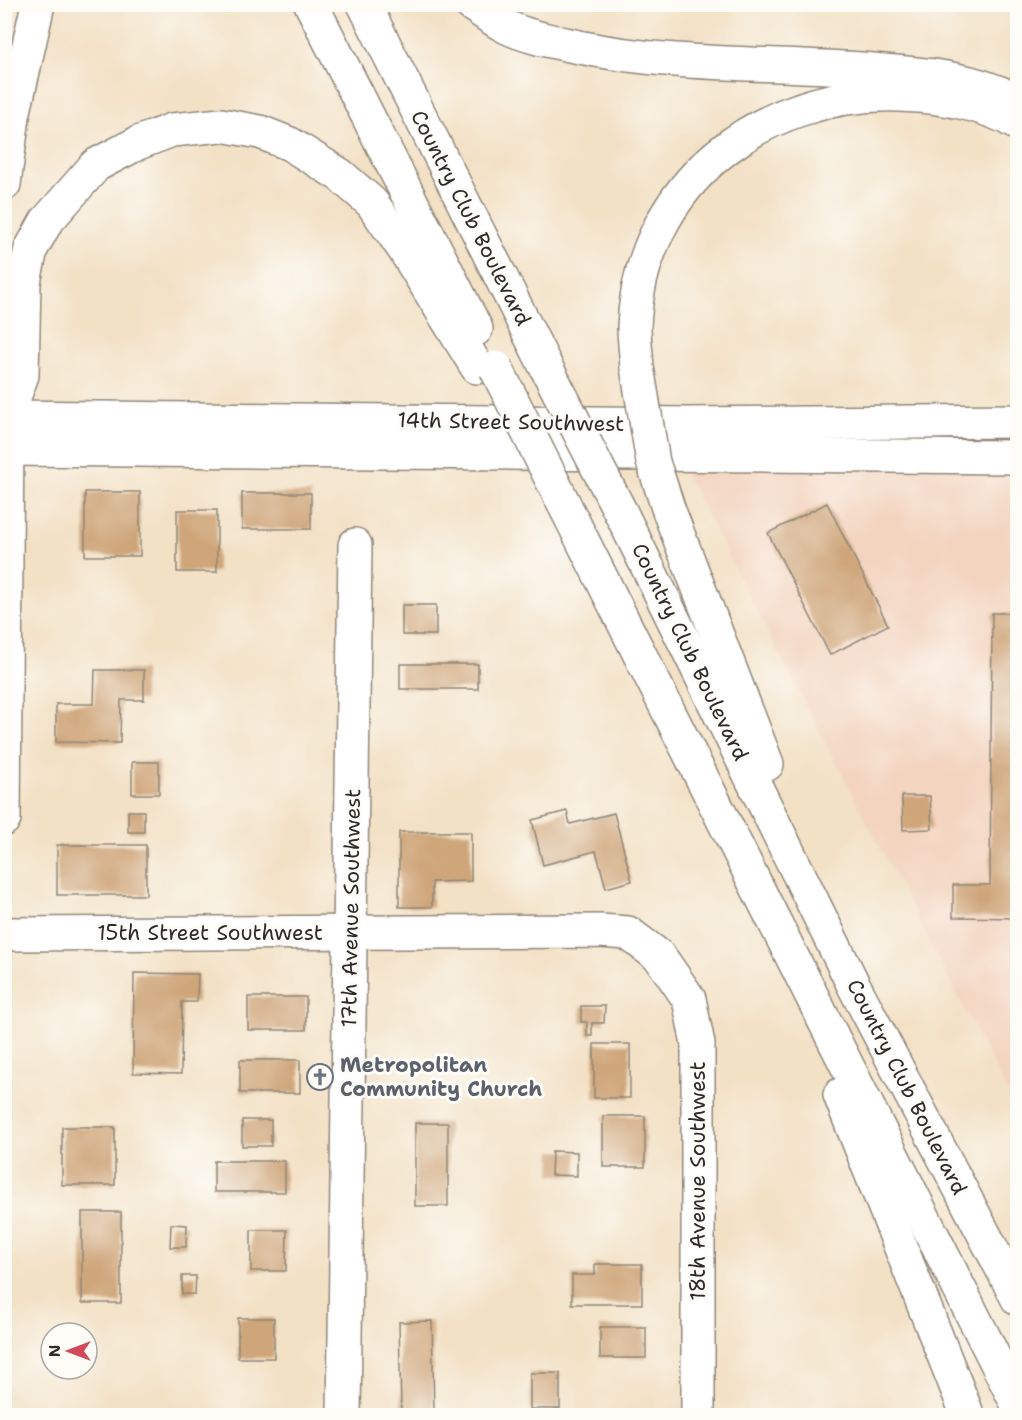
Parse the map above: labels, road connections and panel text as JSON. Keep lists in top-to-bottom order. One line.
{"streets":{"main road":["Country Club Boulevard","14th Street Southwest","17th Avenue Southwest","15th Street Southwest","18th Avenue Southwest"]},"crossings":[["17th Avenue Southwest","15th Street Southwest"],["15th Street Southwest","18th Avenue Southwest"]],"places":{"church":["Metropolitan Community Church"]},"north":"left"}
